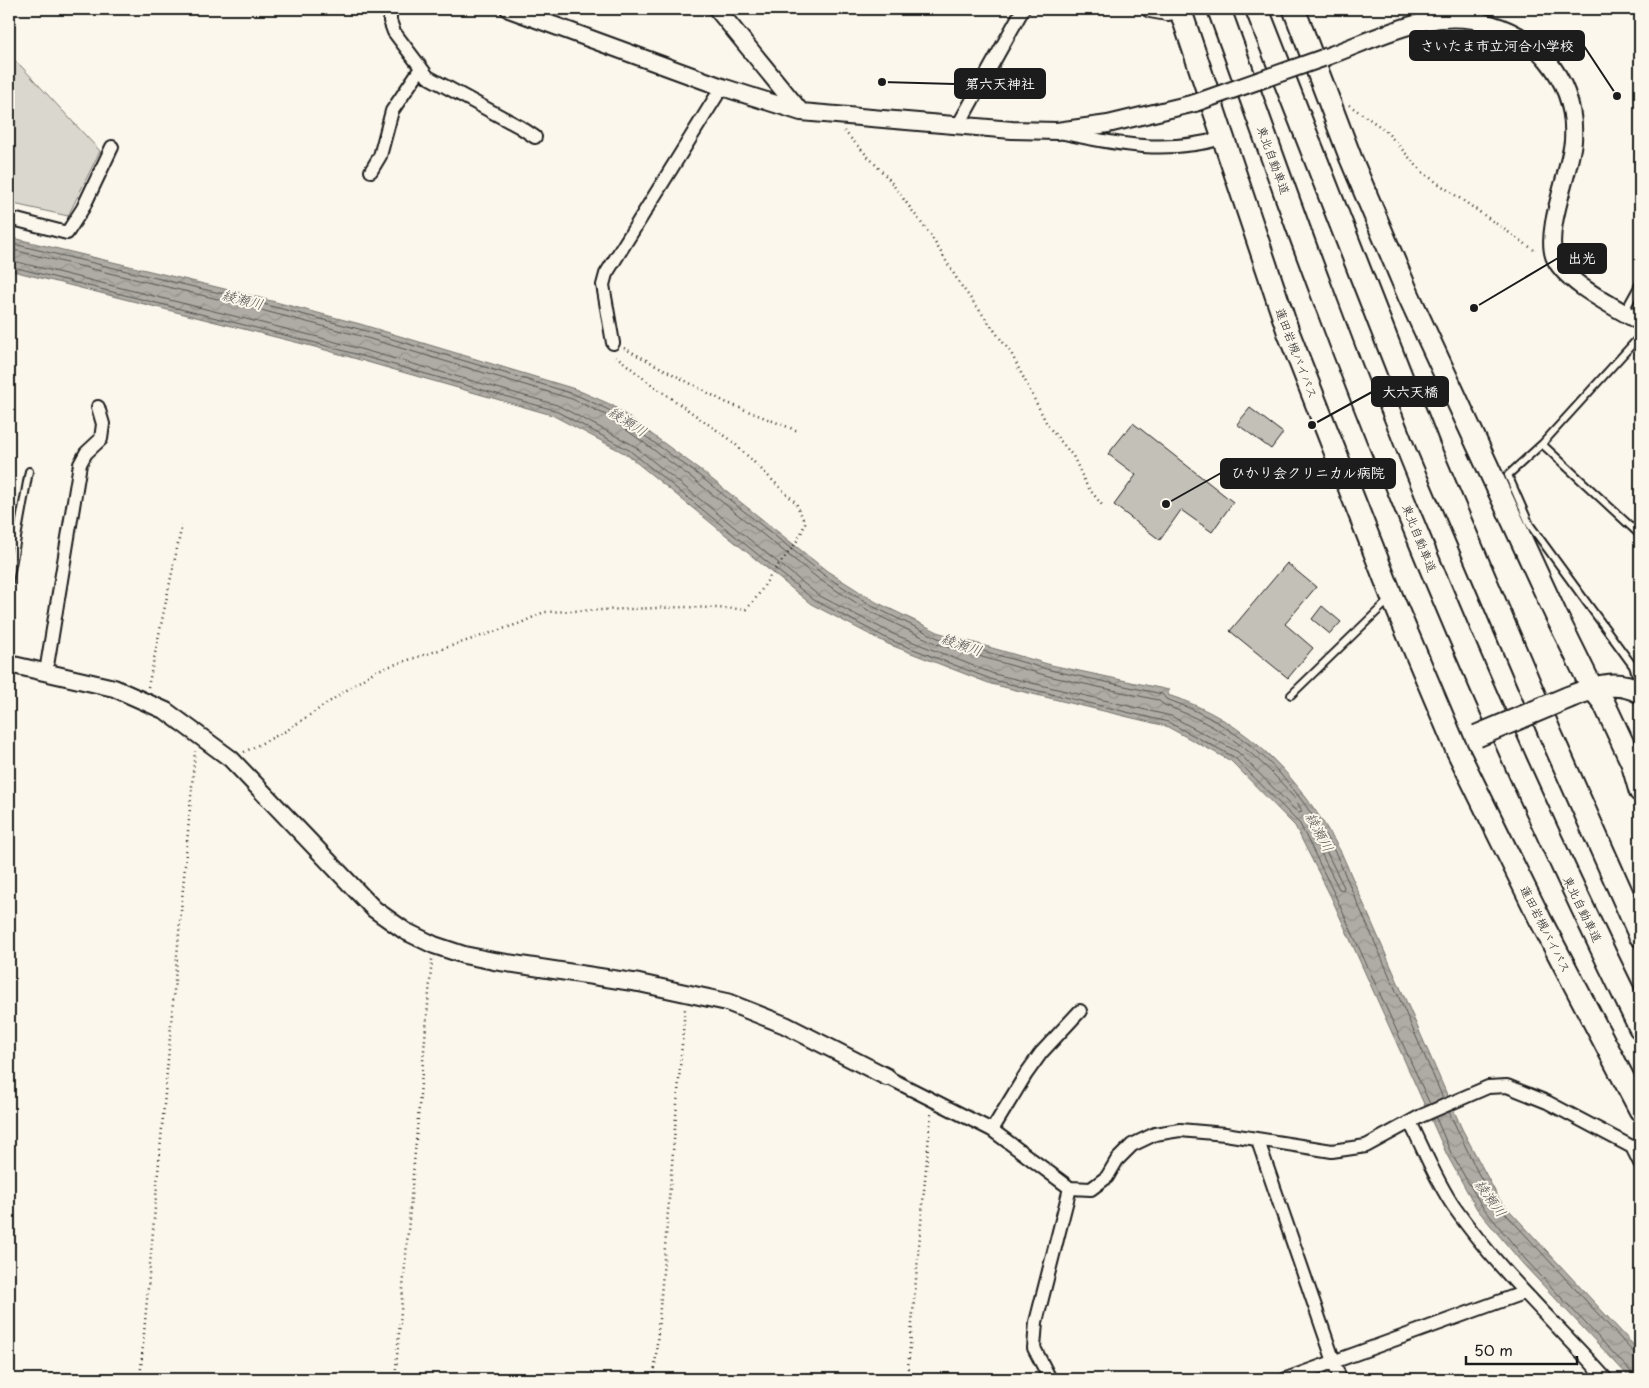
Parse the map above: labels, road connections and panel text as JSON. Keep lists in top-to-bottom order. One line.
{"streets":{"highway":["東北自動車道","蓮田岩槻バイパス"]},"water":["綾瀬川"],"places":["第六天神社","さいたま市立河合小学校","出光","大六天橋","ひかり会クリニカル病院"],"scale_bar":"50 m"}
